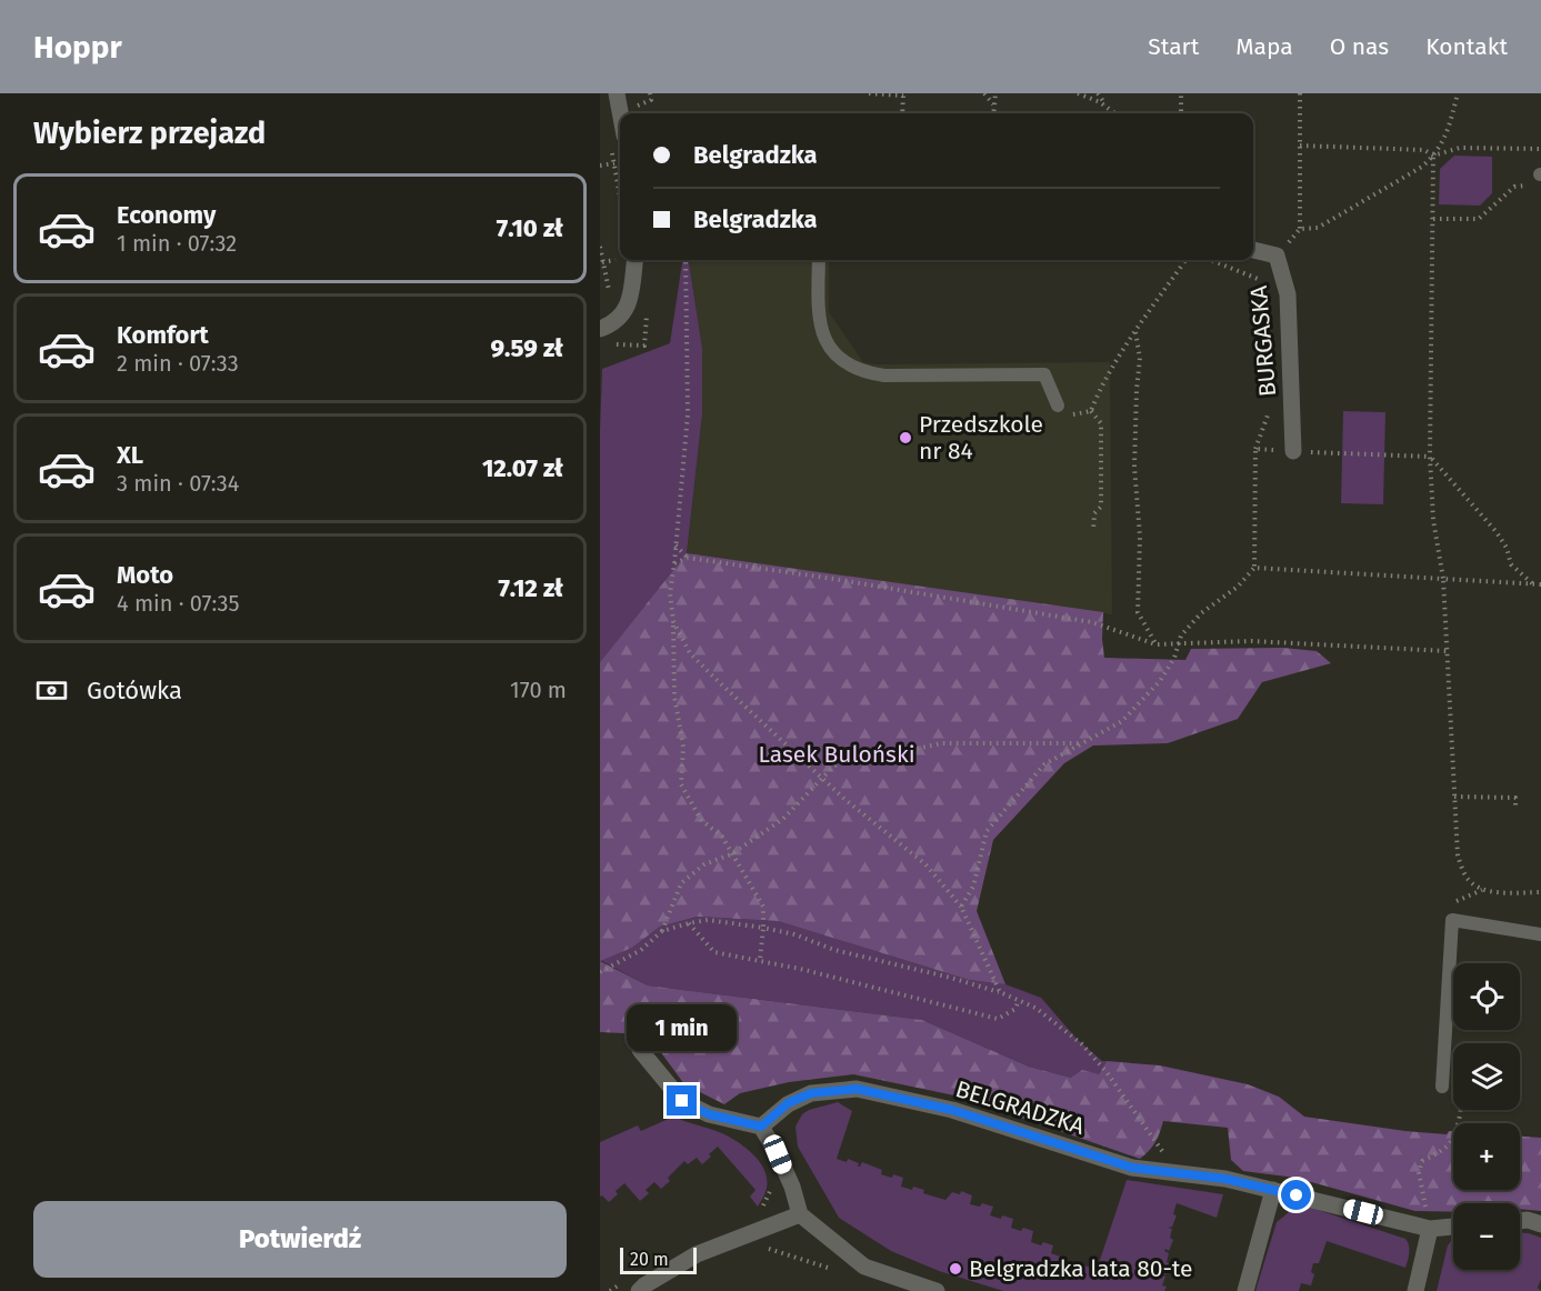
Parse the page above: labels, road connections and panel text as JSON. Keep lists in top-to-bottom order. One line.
{"streets":{"street":["BURGASKA","BELGRADZKA"]},"parks":["Lasek Buloński"],"places":["Przedszkole nr 84","Belgradzka lata 80-te"],"scale_bar":"20 m","page":{"header":"Hoppr","nav":["Start","Mapa","O nas","Kontakt"],"heading":"Wybierz przejazd","banner":["Belgradzka","Belgradzka"],"list":[{"name":"Economy","note":"1 min · 07:32","value":"7.10 zł"},{"name":"Komfort","note":"2 min · 07:33","value":"9.59 zł"},{"name":"XL","note":"3 min · 07:34","value":"12.07 zł"},{"name":"Moto","note":"4 min · 07:35","value":"7.12 zł"}],"pay":["Gotówka","170 m"],"map_buttons":["+","−"],"bubble":"1 min","buttons":"Potwierdź","scale":"20 m"}}
